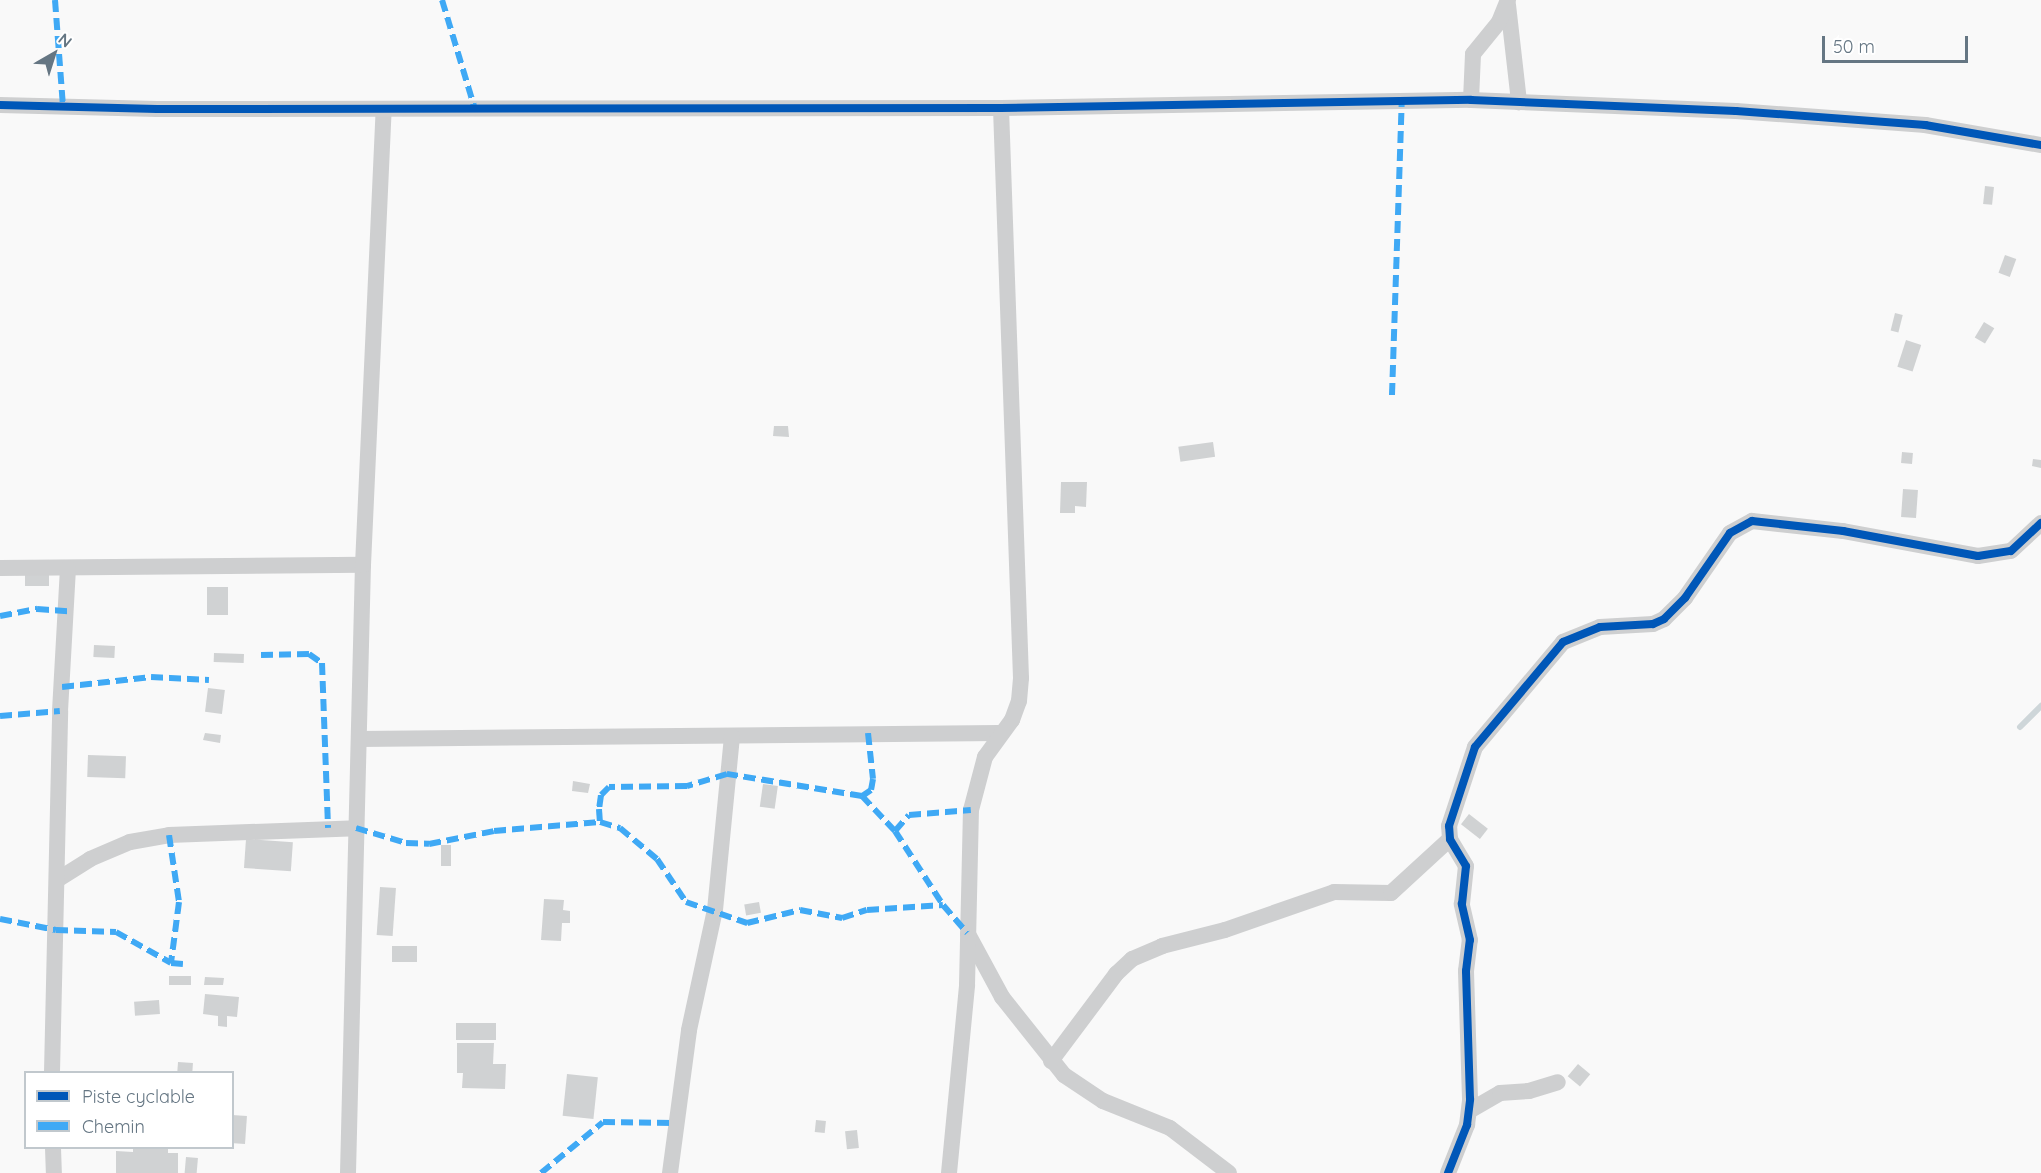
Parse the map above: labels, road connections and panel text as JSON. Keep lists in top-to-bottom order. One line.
{"legend":["Piste cyclable","Chemin"],"scale_bar":"50 m","north":"top right"}
